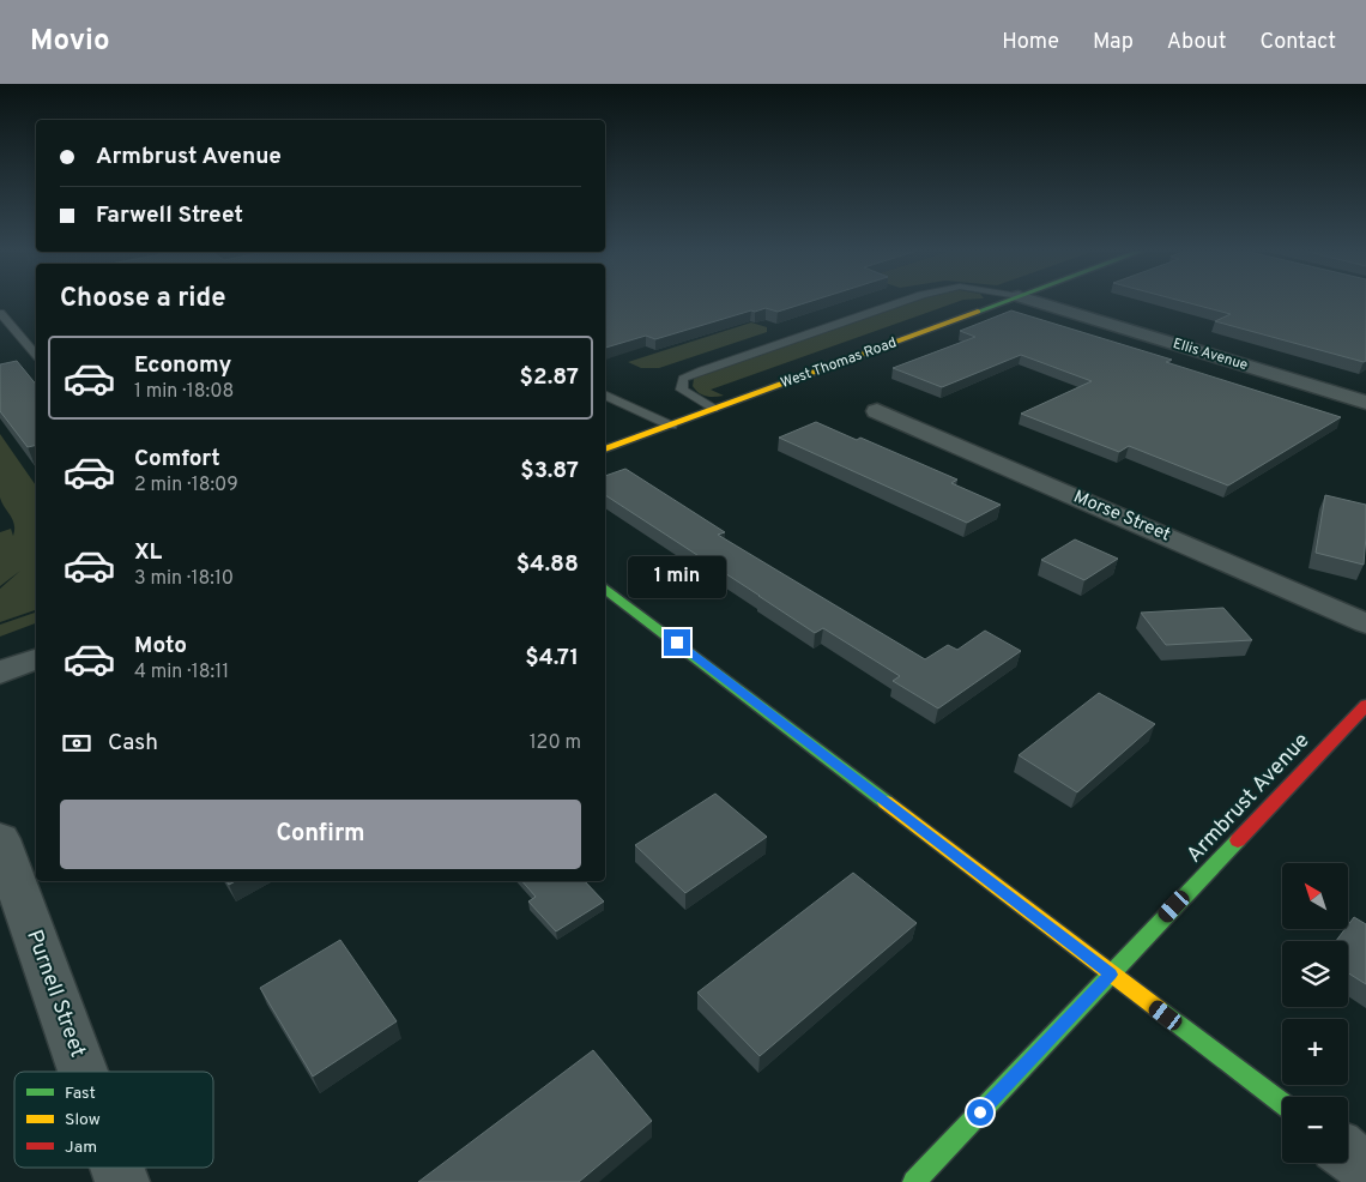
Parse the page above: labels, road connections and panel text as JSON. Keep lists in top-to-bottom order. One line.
{"streets":{"street":["Ellis Avenue","West Thomas Road","Morse Street","Armbrust Avenue","Purnell Street"]},"legend":["Fast","Slow","Jam"],"north":"top left","page":{"header":"Movio","nav":["Home","Map","About","Contact"],"banner":["Armbrust Avenue","Farwell Street"],"heading":"Choose a ride","list":[{"name":"Economy","note":"1 min · 18:08","value":"$2.87"},{"name":"Comfort","note":"2 min · 18:09","value":"$3.87"},{"name":"XL","note":"3 min · 18:10","value":"$4.88"},{"name":"Moto","note":"4 min · 18:11","value":"$4.71"}],"bubble":"1 min","pay":["Cash","120 m"],"buttons":"Confirm","map_buttons":["+","−"]}}
